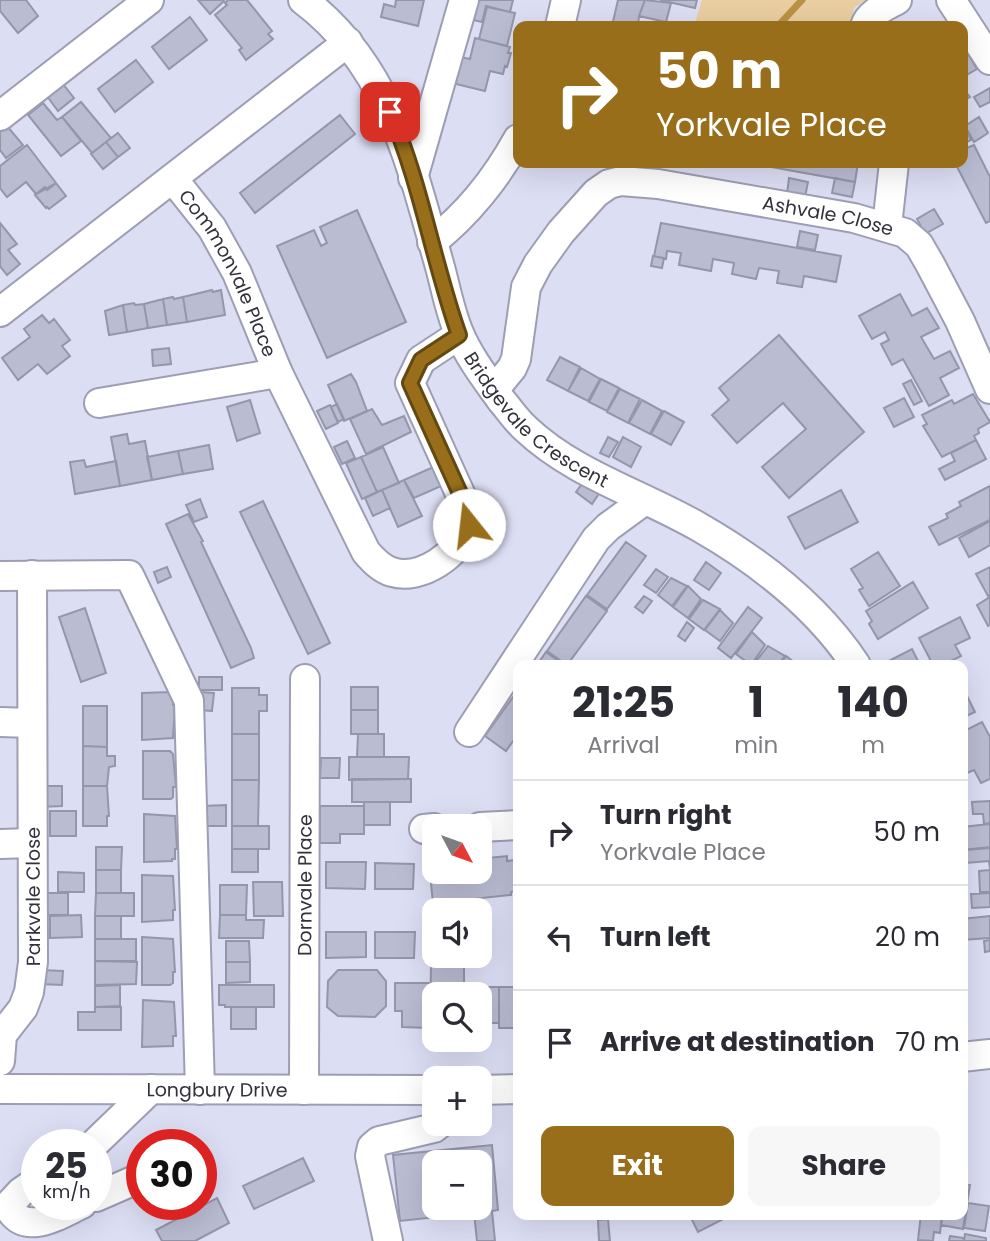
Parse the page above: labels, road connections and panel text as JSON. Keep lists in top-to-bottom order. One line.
{"streets":{"street":["Ashvale Close","Commonvale Place","Bridgevale Crescent","Dornvale Place","Parkvale Close","Longbury Drive"]},"crossings":[["Ashvale Close","Bridgevale Crescent"],["Commonvale Place","Bridgevale Crescent"],["Dornvale Place","Longbury Drive"]],"north":"bottom right","page":{"turn":["50 m","Yorkvale Place"],"eta":["21:25","Arrival","1","min","140","m"],"list":[{"name":"Turn right","note":"Yorkvale Place","value":"50 m"},{"name":"Turn left","value":"20 m"},{"name":"Arrive at destination","value":"70 m"}],"map_buttons":["+","−"],"buttons":["Exit","Share"],"speed":"25 km/h","limit":"30"}}
